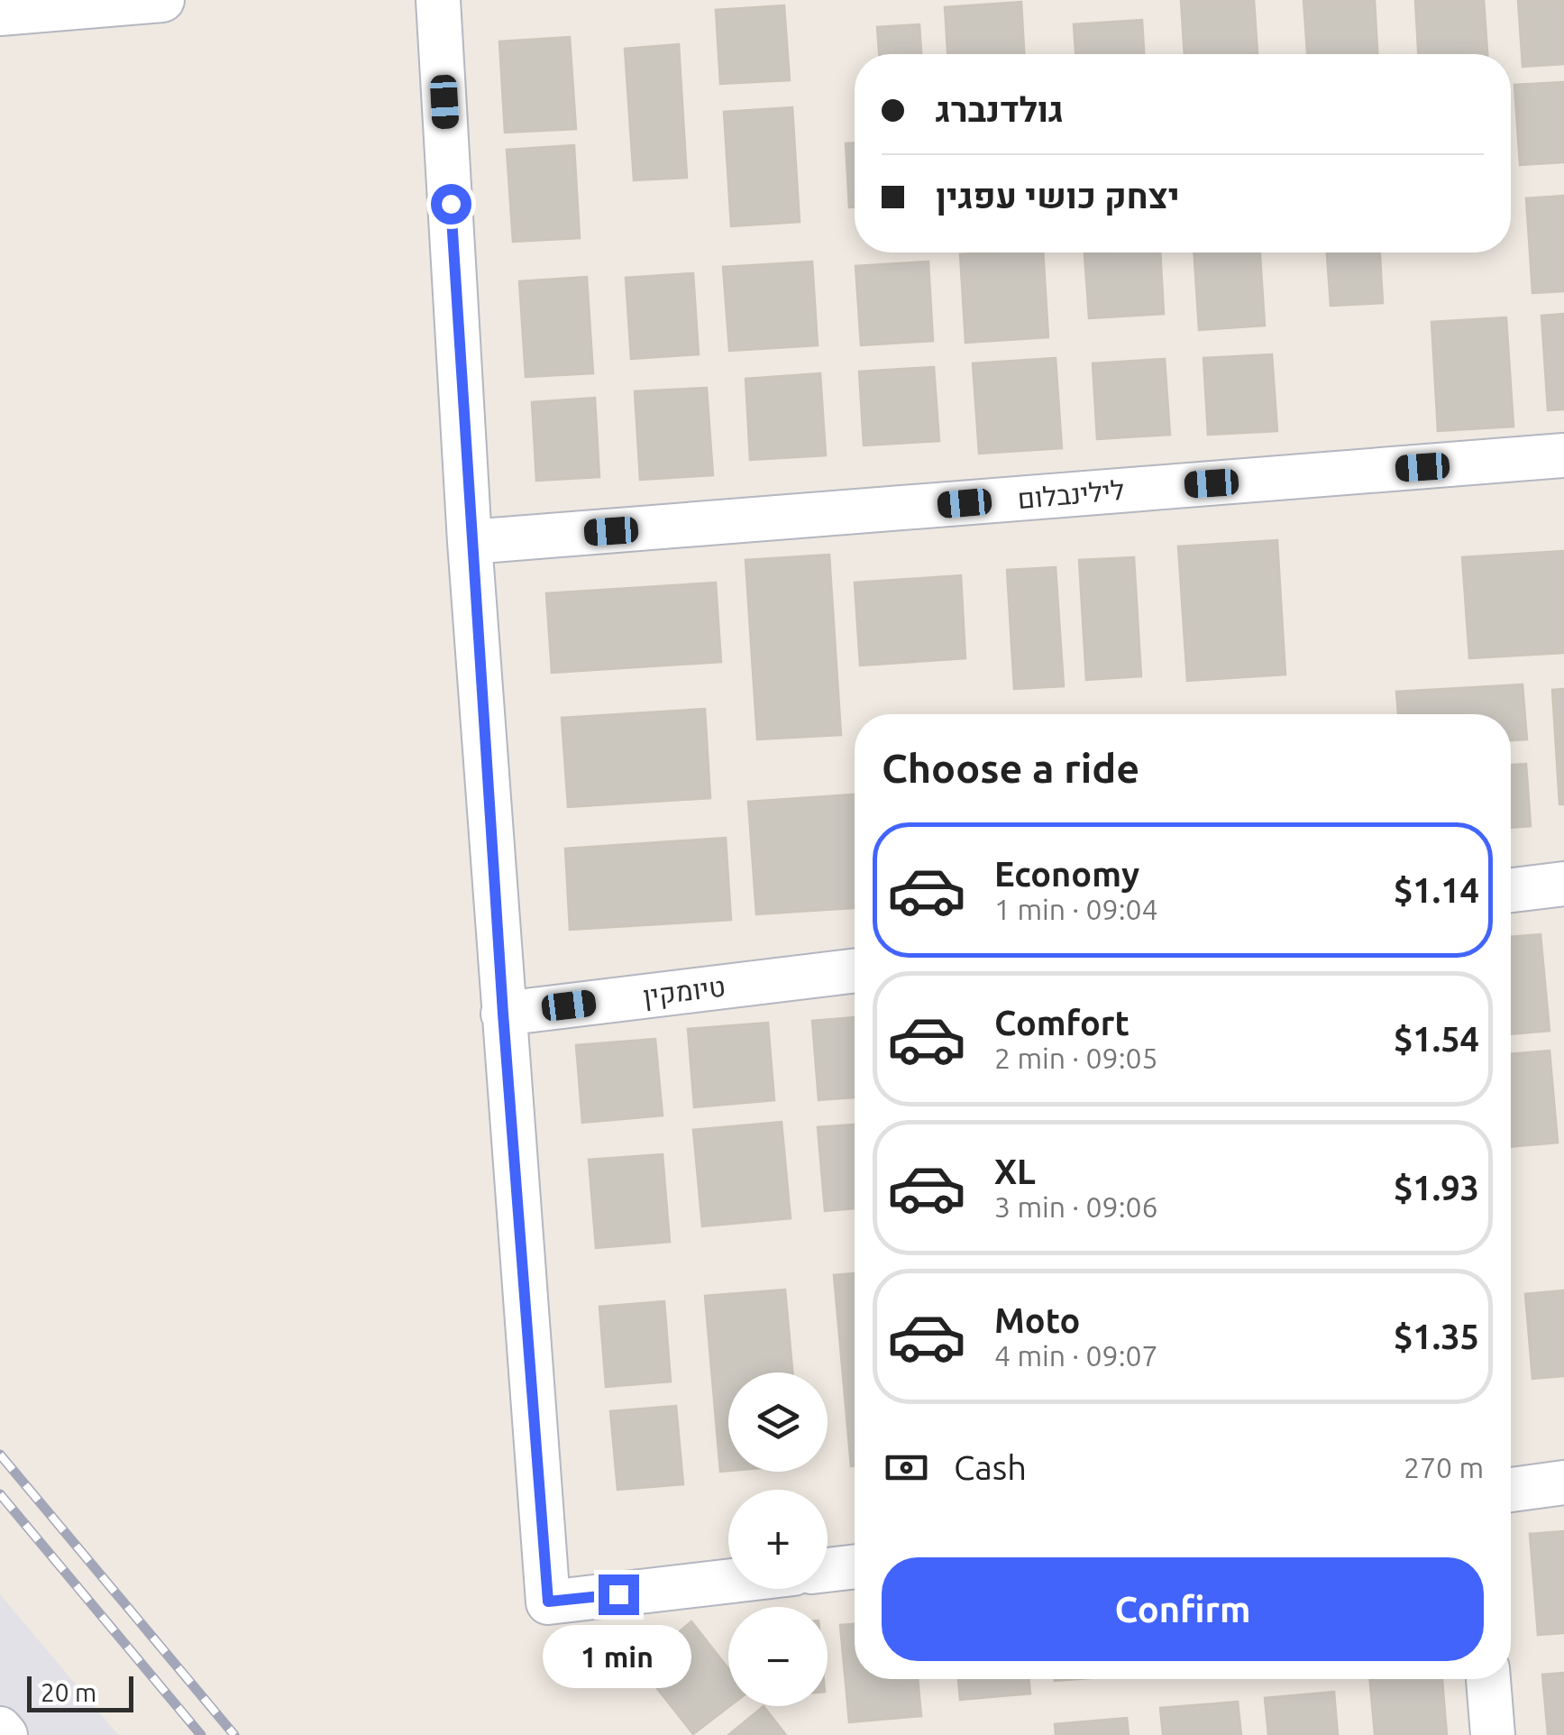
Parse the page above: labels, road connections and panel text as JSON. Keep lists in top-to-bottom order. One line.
{"streets":{"street":["לילינבלום","טיומקין"]},"scale_bar":"20 m","page":{"banner":["גולדנברג","יצחק כושי עפגין"],"heading":"Choose a ride","list":[{"name":"Economy","note":"1 min · 09:04","value":"$1.14"},{"name":"Comfort","note":"2 min · 09:05","value":"$1.54"},{"name":"XL","note":"3 min · 09:06","value":"$1.93"},{"name":"Moto","note":"4 min · 09:07","value":"$1.35"}],"map_buttons":["+","−"],"pay":["Cash","270 m"],"buttons":"Confirm","bubble":"1 min","scale":"20 m"}}
